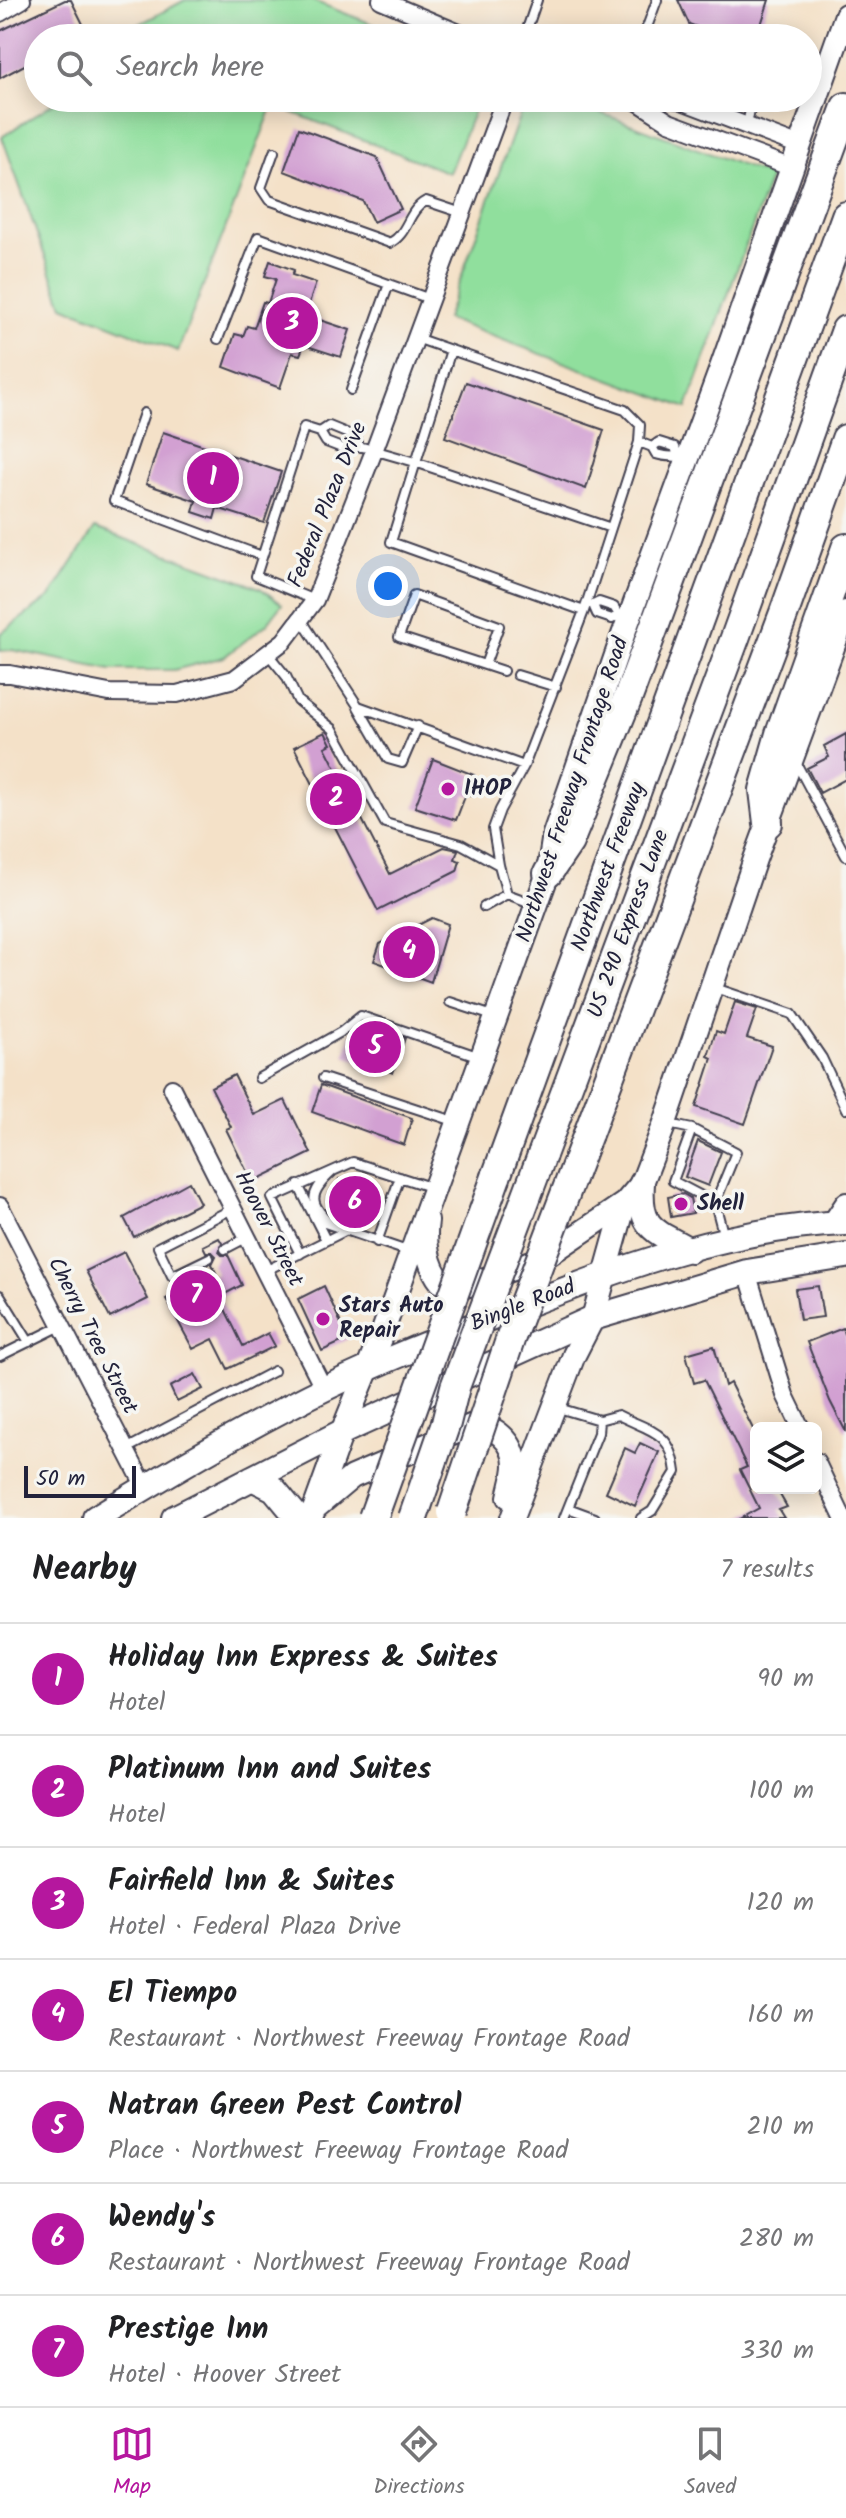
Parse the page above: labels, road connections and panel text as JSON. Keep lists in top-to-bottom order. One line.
{"streets":{"highway":["Northwest Freeway","US 290 Express Lane"],"main road":["Northwest Freeway Frontage Road","Bingle Road"],"street":["Federal Plaza Drive","Hoover Street","Cherry Tree Street"]},"crossings":[["Northwest Freeway Frontage Road","Bingle Road"],["Hoover Street","Bingle Road"],["Bingle Road","Cherry Tree Street"]],"places":["IHOP","Shell","Stars Auto Repair"],"scale_bar":"50 m","page":{"search":"Search here","pins":["3","1","2","4","5","6","7"],"scale":"50 m","heading":["Nearby","7 results"],"list":[{"mark":"1","name":"Holiday Inn Express & Suites","note":"Hotel","value":"90 m"},{"mark":"2","name":"Platinum Inn and Suites","note":"Hotel","value":"100 m"},{"mark":"3","name":"Fairfield Inn & Suites","note":"Hotel · Federal Plaza Drive","value":"120 m"},{"mark":"4","name":"El Tiempo","note":"Restaurant · Northwest Freeway Frontage Road","value":"160 m"},{"mark":"5","name":"Natran Green Pest Control","note":"Place · Northwest Freeway Frontage Road","value":"210 m"},{"mark":"6","name":"Wendy's","note":"Restaurant · Northwest Freeway Frontage Road","value":"280 m"},{"mark":"7","name":"Prestige Inn","note":"Hotel · Hoover Street","value":"330 m"}],"nav":["Map","Directions","Saved"]}}
